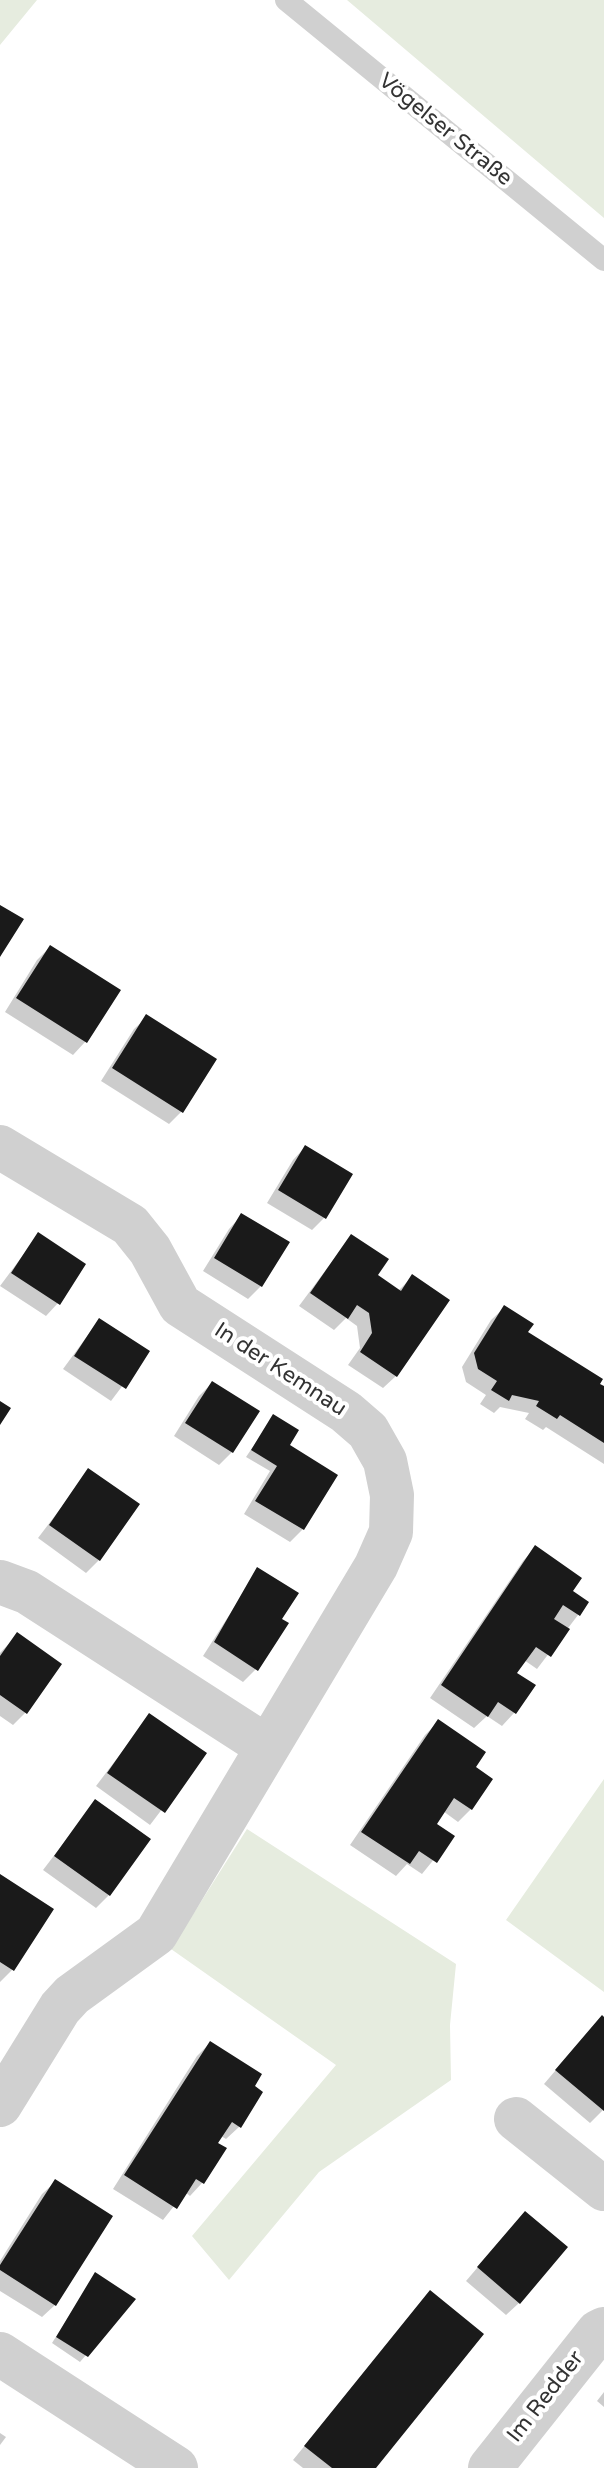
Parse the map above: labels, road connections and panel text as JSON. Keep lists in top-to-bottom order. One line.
{"streets":{"street":["In der Kemnau","Im Redder"],"lane":["Vögelser Straße"]}}
